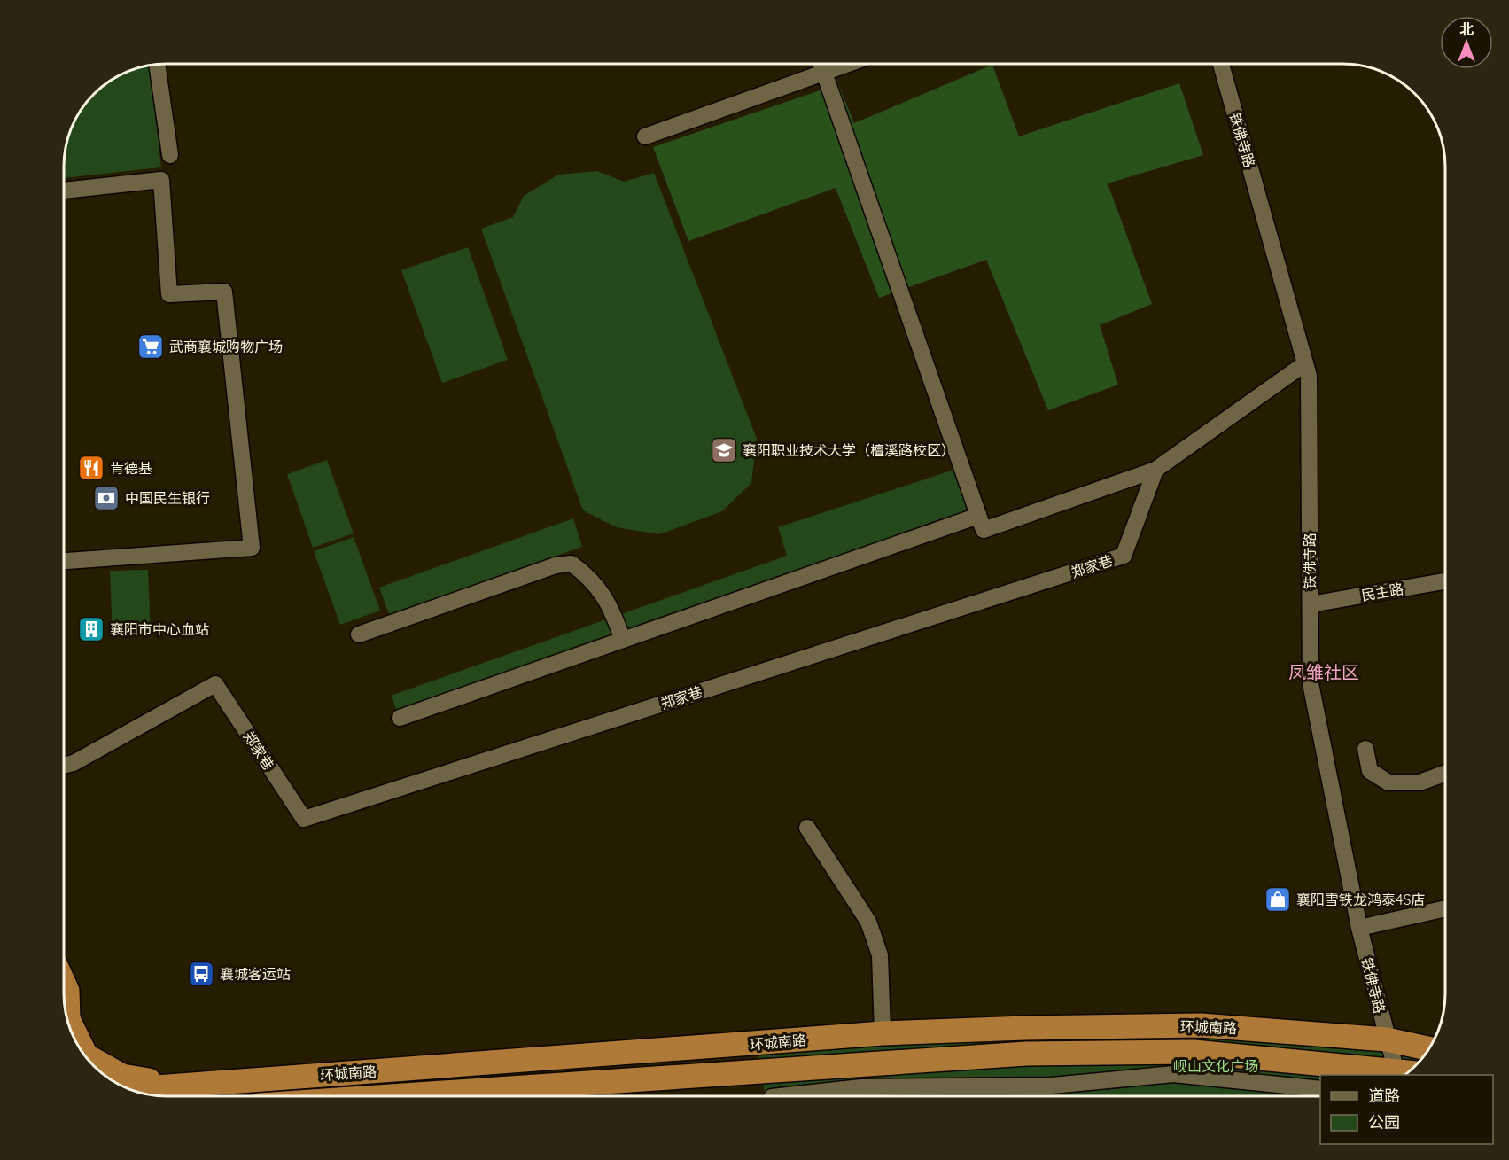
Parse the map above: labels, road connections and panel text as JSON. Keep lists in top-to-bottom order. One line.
{"streets":{"highway":["环城南路"],"street":["铁佛寺路","郑家巷","民主路"]},"crossings":[["铁佛寺路","民主路"],["铁佛寺路","环城南路"]],"districts":["凤雏社区"],"parks":["岘山文化广场"],"places":{"supermarket":["武商襄城购物广场"],"school or university":["襄阳职业技术大学（檀溪路校区）"],"restaurant":["肯德基"],"bank":["中国民生银行"],"building":["襄阳市中心血站"],"shop":["襄阳雪铁龙鸿泰4S店"],"bus stop":["襄城客运站"]},"legend":["道路","公园"],"north":"top"}
